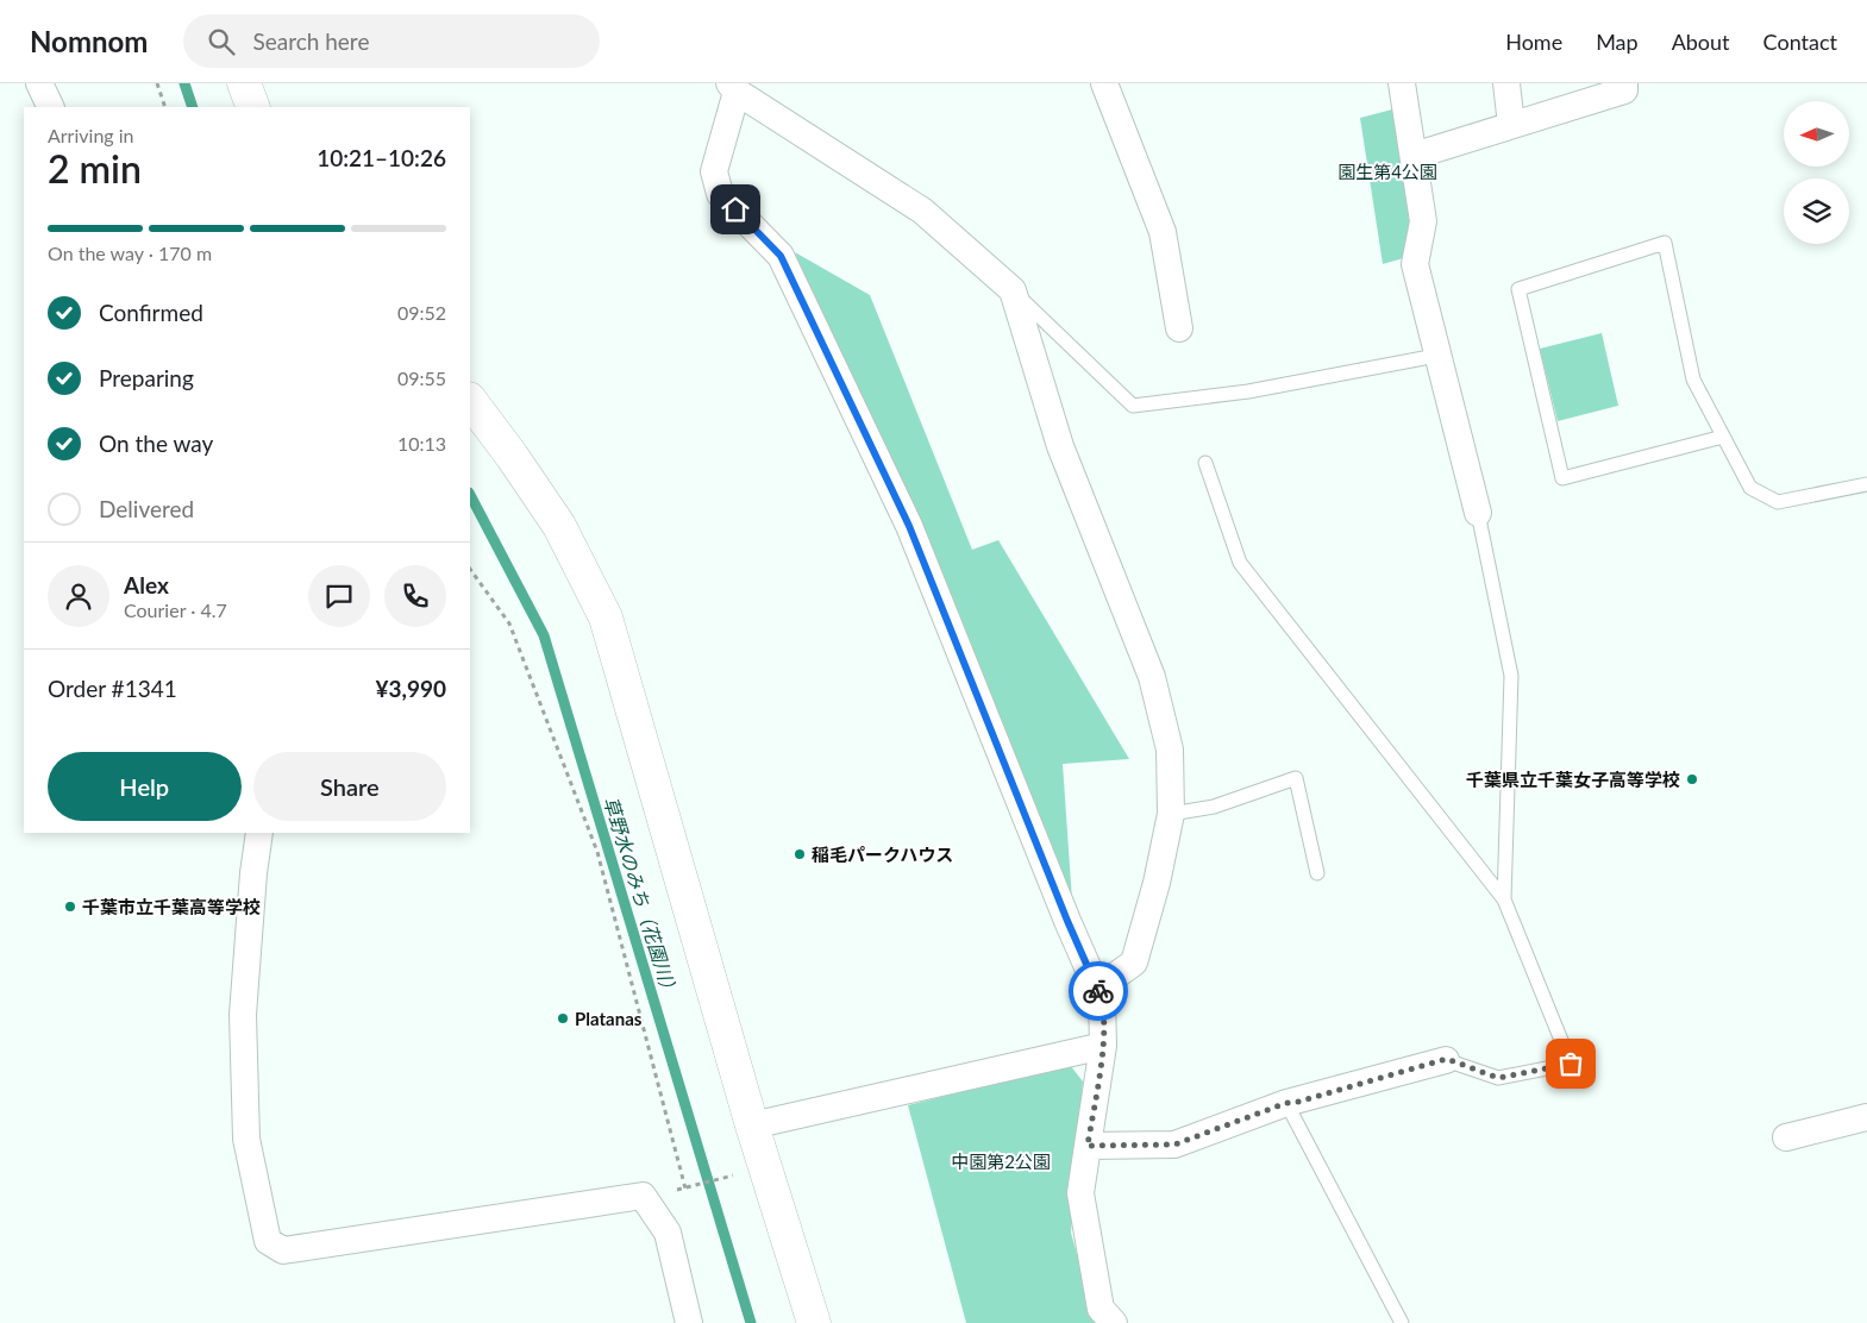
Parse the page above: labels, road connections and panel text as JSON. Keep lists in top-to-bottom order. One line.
{"water":["草野水のみち（花園川）"],"parks":["園生第4公園","中園第2公園"],"places":["千葉県立千葉女子高等学校","稲毛パークハウス","千葉市立千葉高等学校","Platanas"],"north":"left","page":{"header":"Nomnom","search":"Search here","nav":["Home","Map","About","Contact"],"heading":["2 min","Arriving in","10:21–10:26"],"panel":["Alex","Courier · 4.7","Order #1341","¥3,990"],"bar":"On the way · 170 m","list":[["Confirmed","09:52"],["Preparing","09:55"],["On the way","10:13"],"Delivered"],"buttons":["Help","Share"]}}
